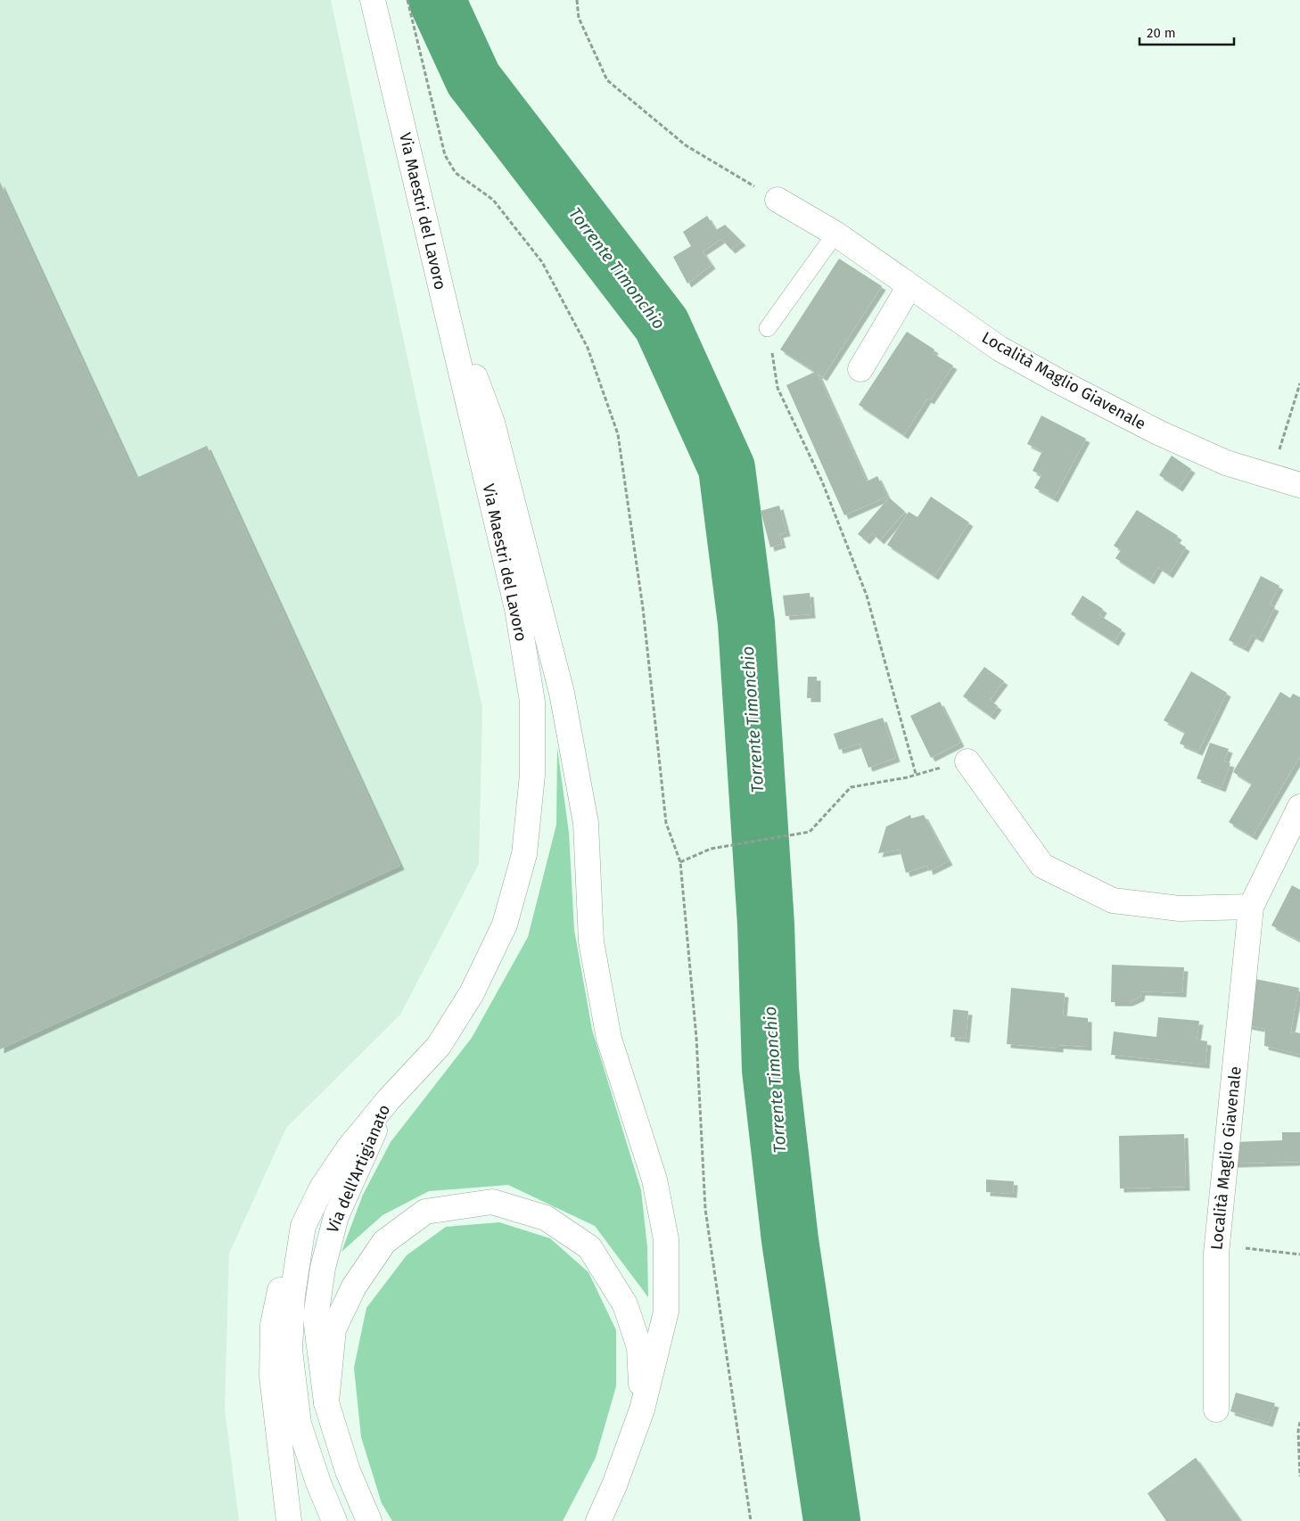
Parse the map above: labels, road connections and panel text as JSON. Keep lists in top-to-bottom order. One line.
{"streets":{"main road":["Via Maestri del Lavoro","Località Maglio Giavenale","Via dell'Artigianato"]},"crossings":[["Via Maestri del Lavoro","Via dell'Artigianato"]],"water":["Torrente Timonchio"],"scale_bar":"20 m"}
